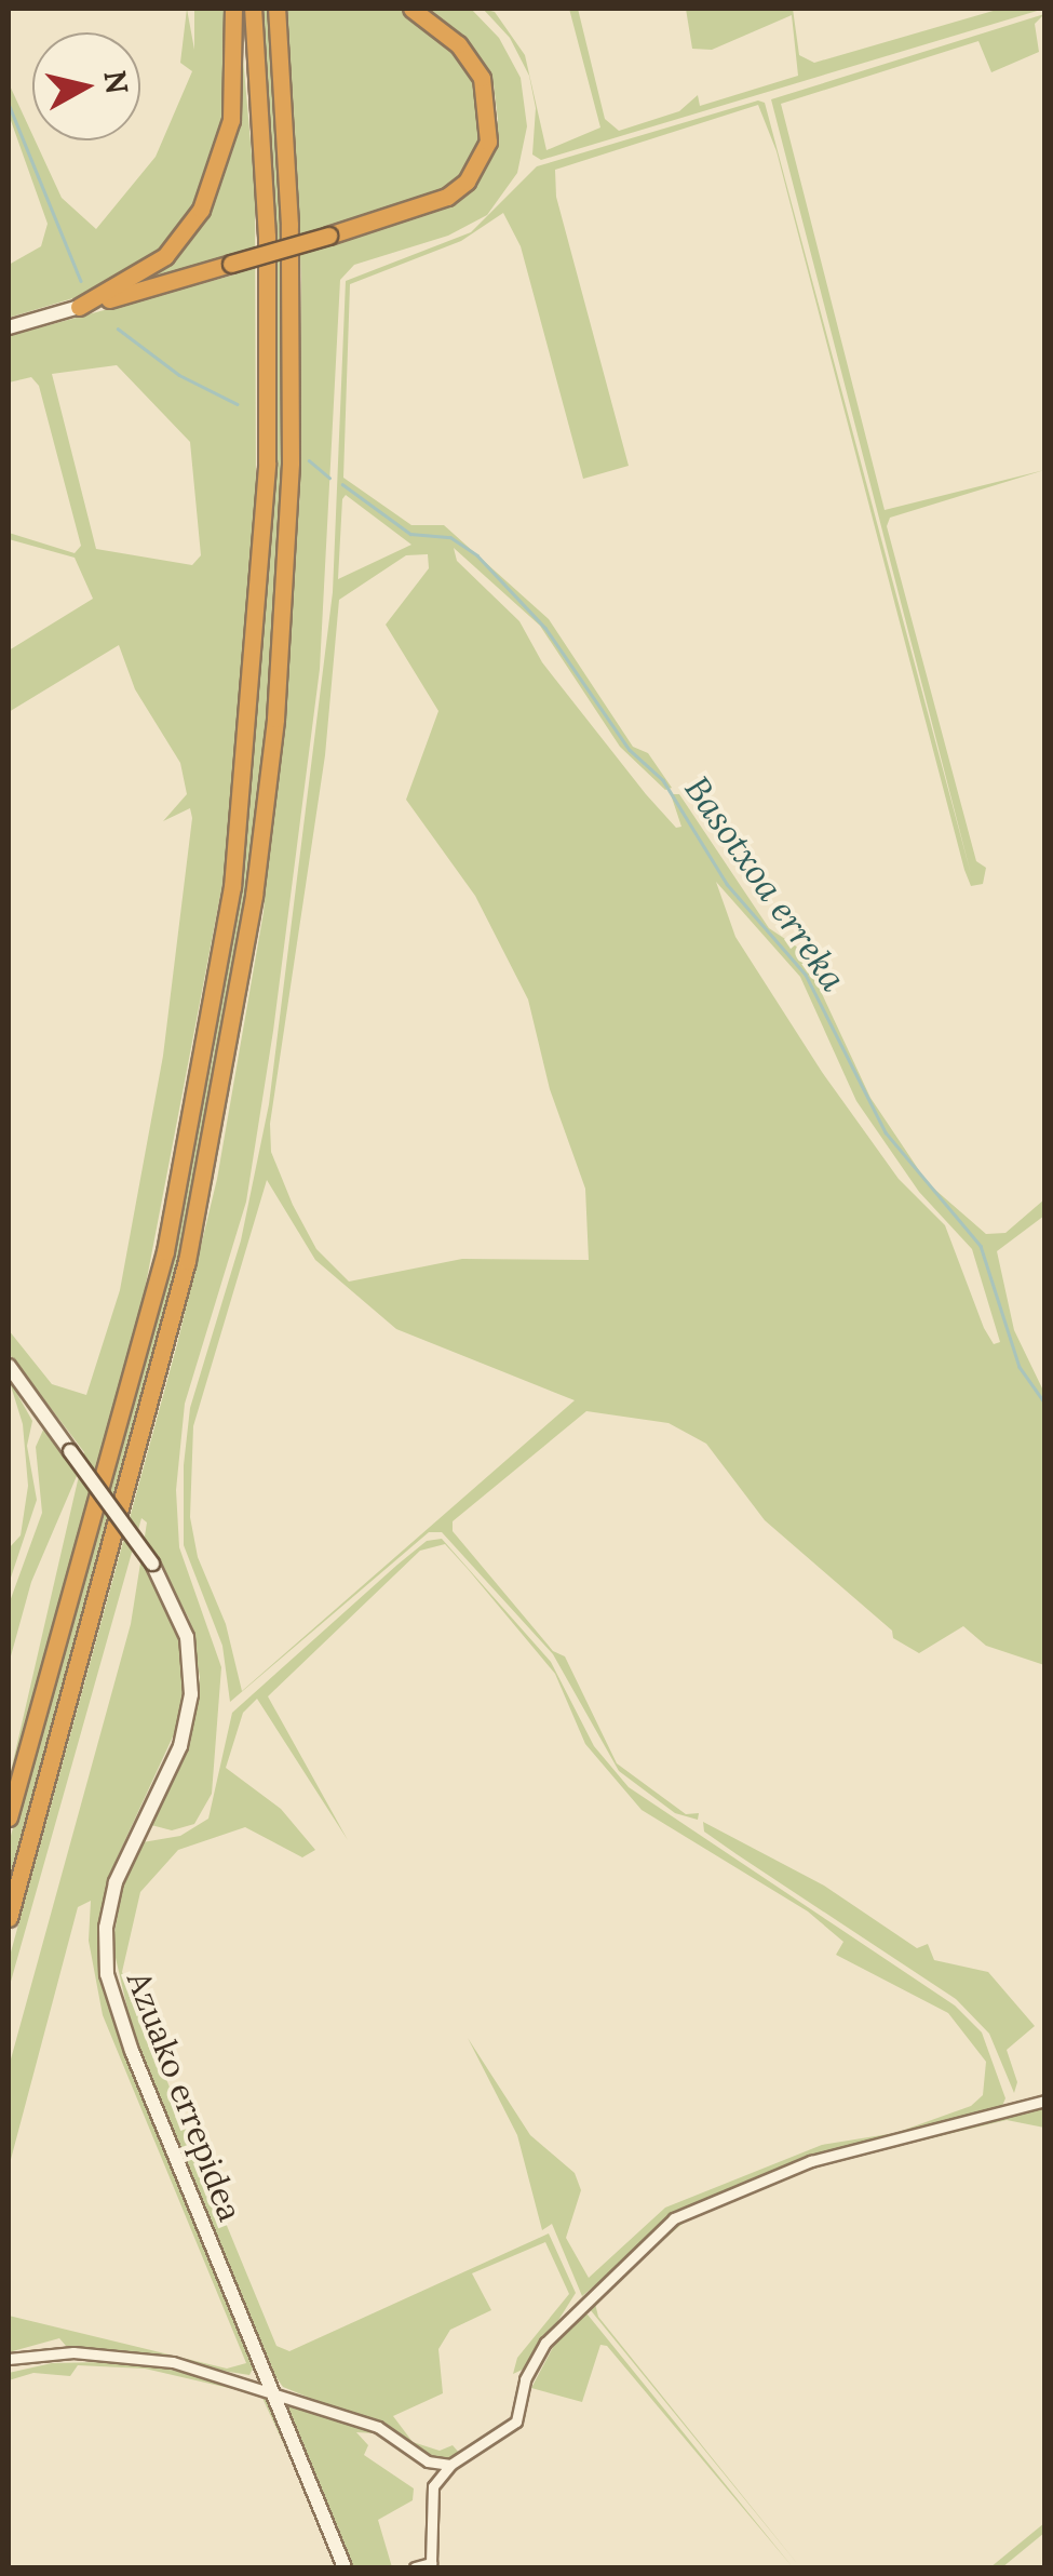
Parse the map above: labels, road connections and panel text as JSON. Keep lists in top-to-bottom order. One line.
{"streets":{"street":["Azuako errepidea"]},"water":["Basotxoa erreka"],"north":"right"}
